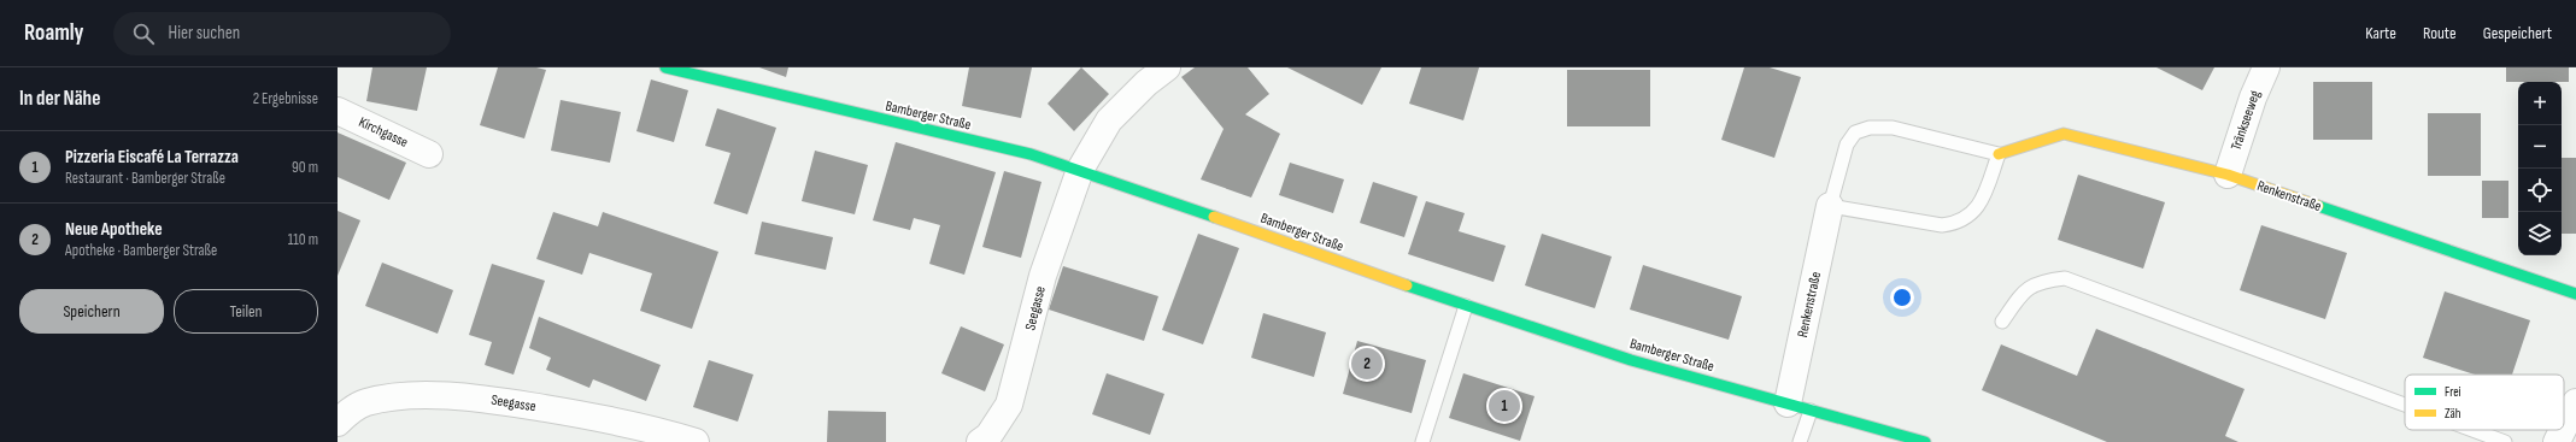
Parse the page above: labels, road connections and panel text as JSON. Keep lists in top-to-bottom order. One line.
{"streets":{"main road":["Bamberger Straße","Renkenstraße"],"street":["Tränkseeweg","Kirchgasse","Seegasse"]},"crossings":[["Bamberger Straße","Renkenstraße"],["Bamberger Straße","Seegasse"],["Tränkseeweg","Renkenstraße"]],"legend":["Frei","Zäh"],"page":{"header":"Roamly","search":"Hier suchen","nav":["Karte","Route","Gespeichert"],"heading":["In der Nähe","2 Ergebnisse"],"map_buttons":["+","−"],"list":[{"mark":"1","name":"Pizzeria Eiscafé La Terrazza","note":"Restaurant · Bamberger Straße","value":"90 m"},{"mark":"2","name":"Neue Apotheke","note":"Apotheke · Bamberger Straße","value":"110 m"}],"buttons":["Speichern","Teilen"],"pins":["2","1"]}}
